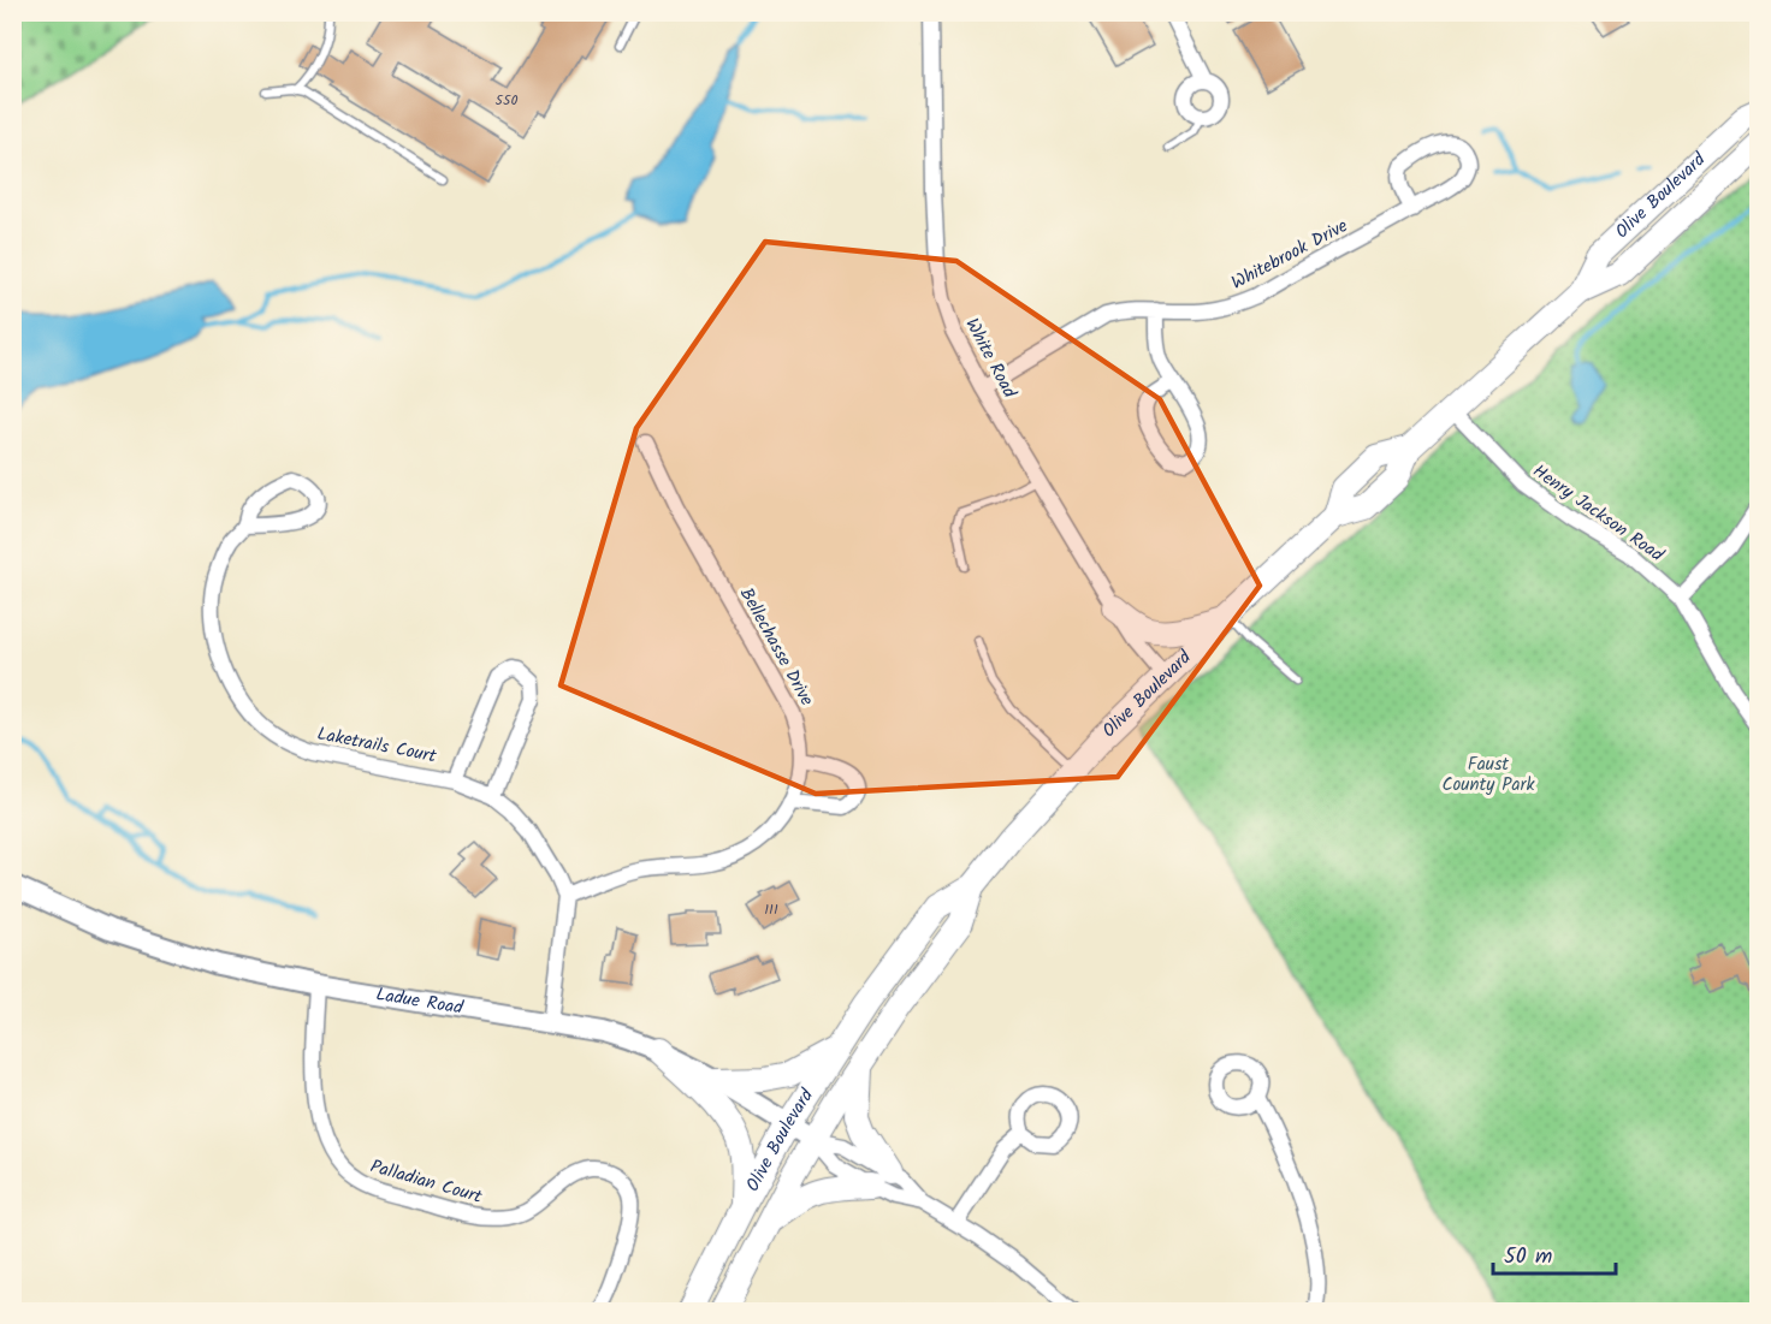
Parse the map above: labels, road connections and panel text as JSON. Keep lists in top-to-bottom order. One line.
{"streets":{"main road":["Olive Boulevard","Ladue Road"],"street":["Whitebrook Drive","White Road","Henry Jackson Road","Bellechasse Drive","Laketrails Court","Palladian Court"]},"crossings":[["Olive Boulevard","White Road"],["Olive Boulevard","Henry Jackson Road"],["Olive Boulevard","Ladue Road"],["Whitebrook Drive","White Road"],["Bellechasse Drive","Laketrails Court"],["Ladue Road","Palladian Court"]],"parks":["Faust County Park"],"house_numbers":["550","111"],"scale_bar":"50 m"}
